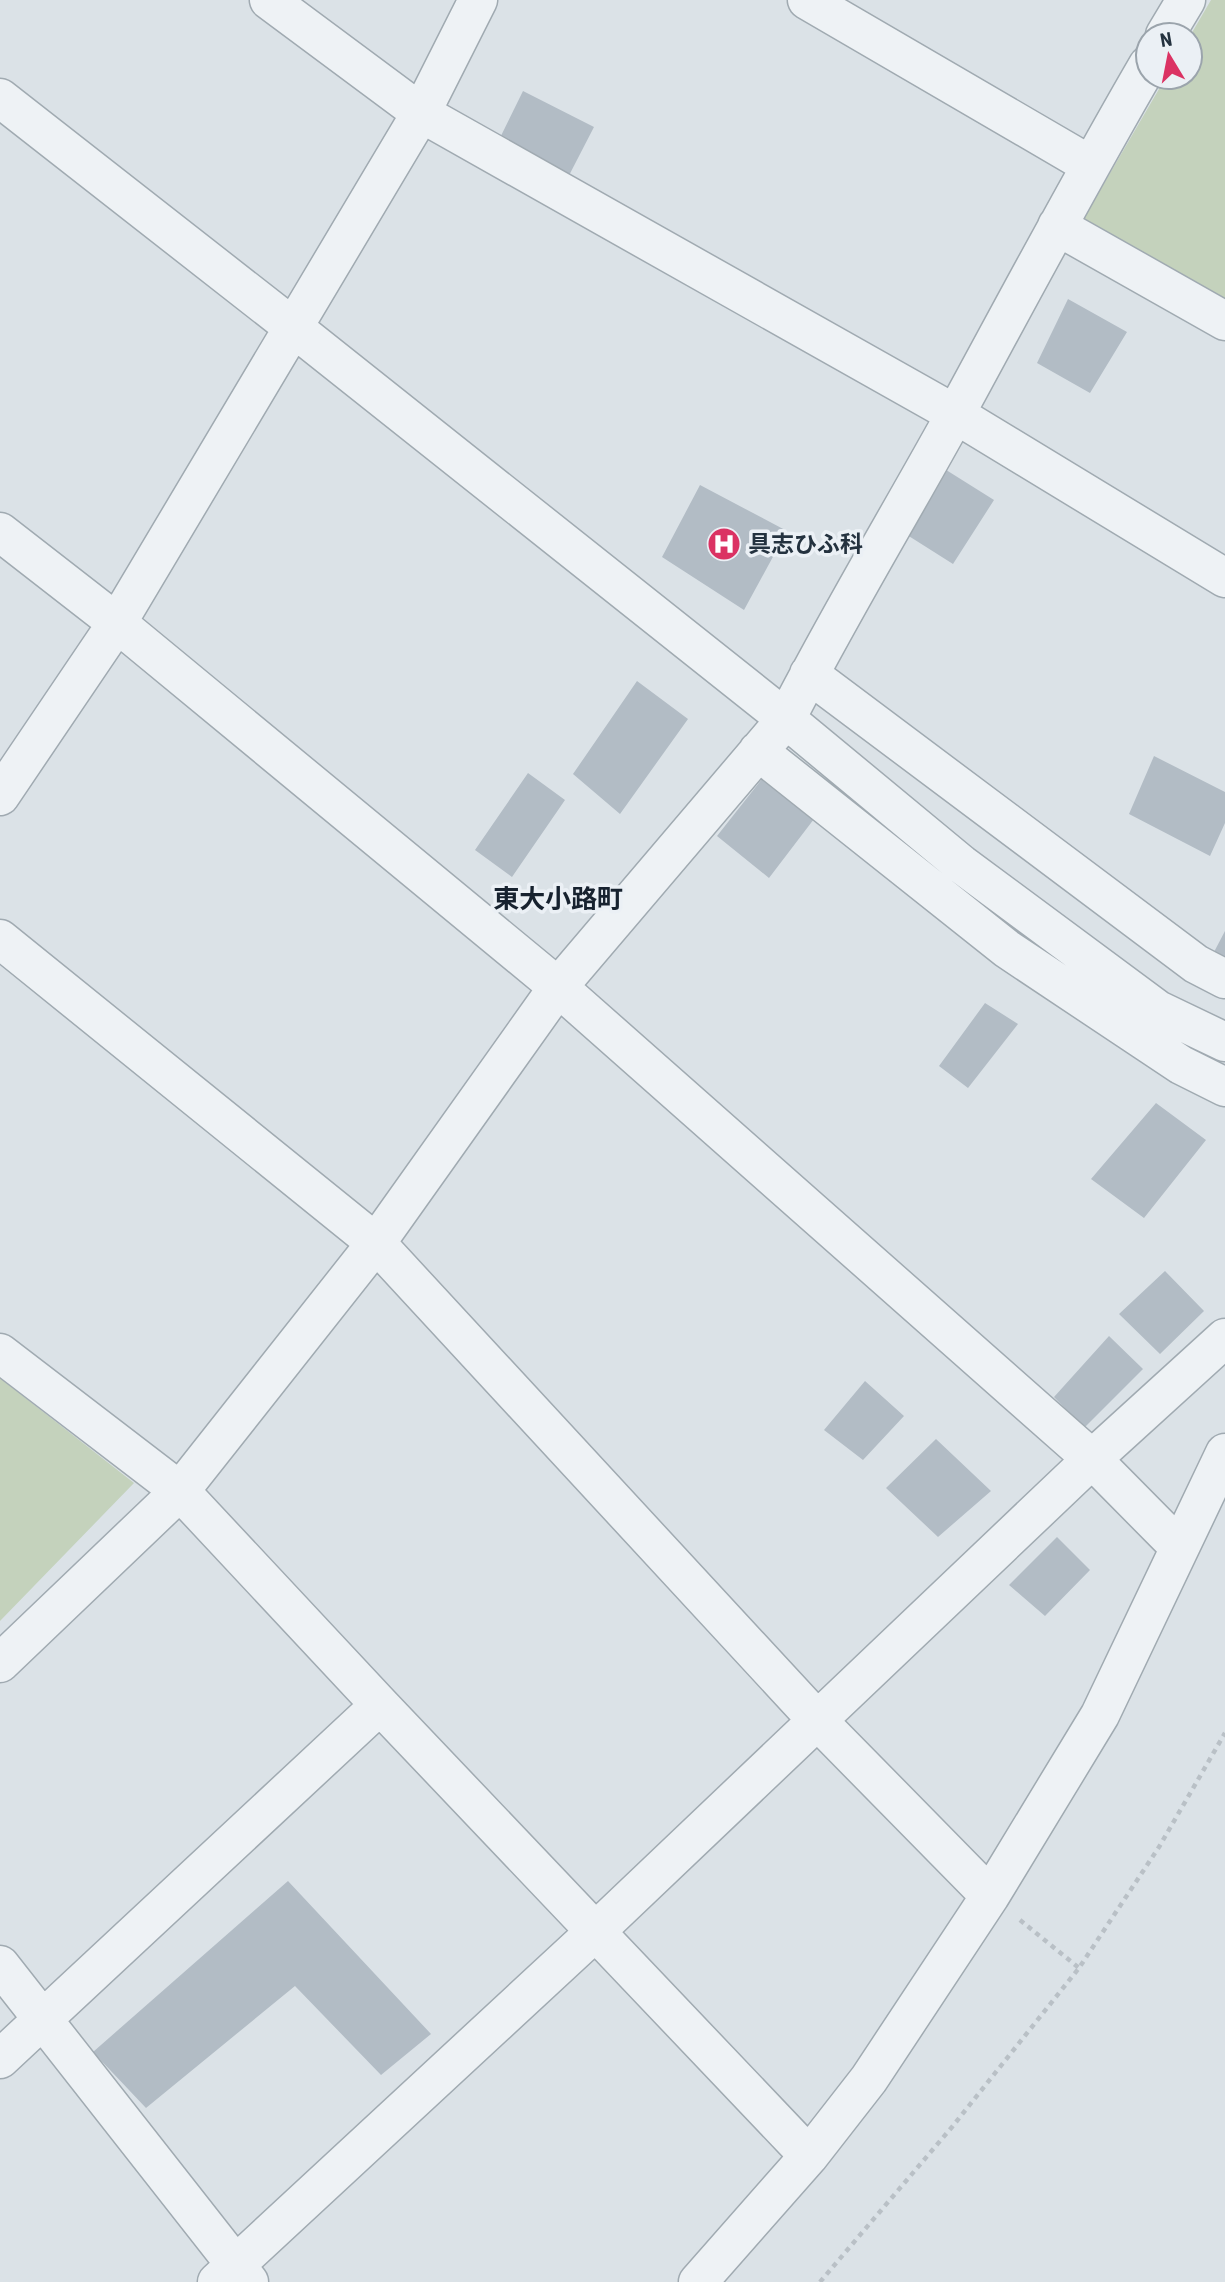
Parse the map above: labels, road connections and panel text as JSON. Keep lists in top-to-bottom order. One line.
{"districts":["東大小路町"],"places":{"hospital":["具志ひふ科"]},"north":"top"}
